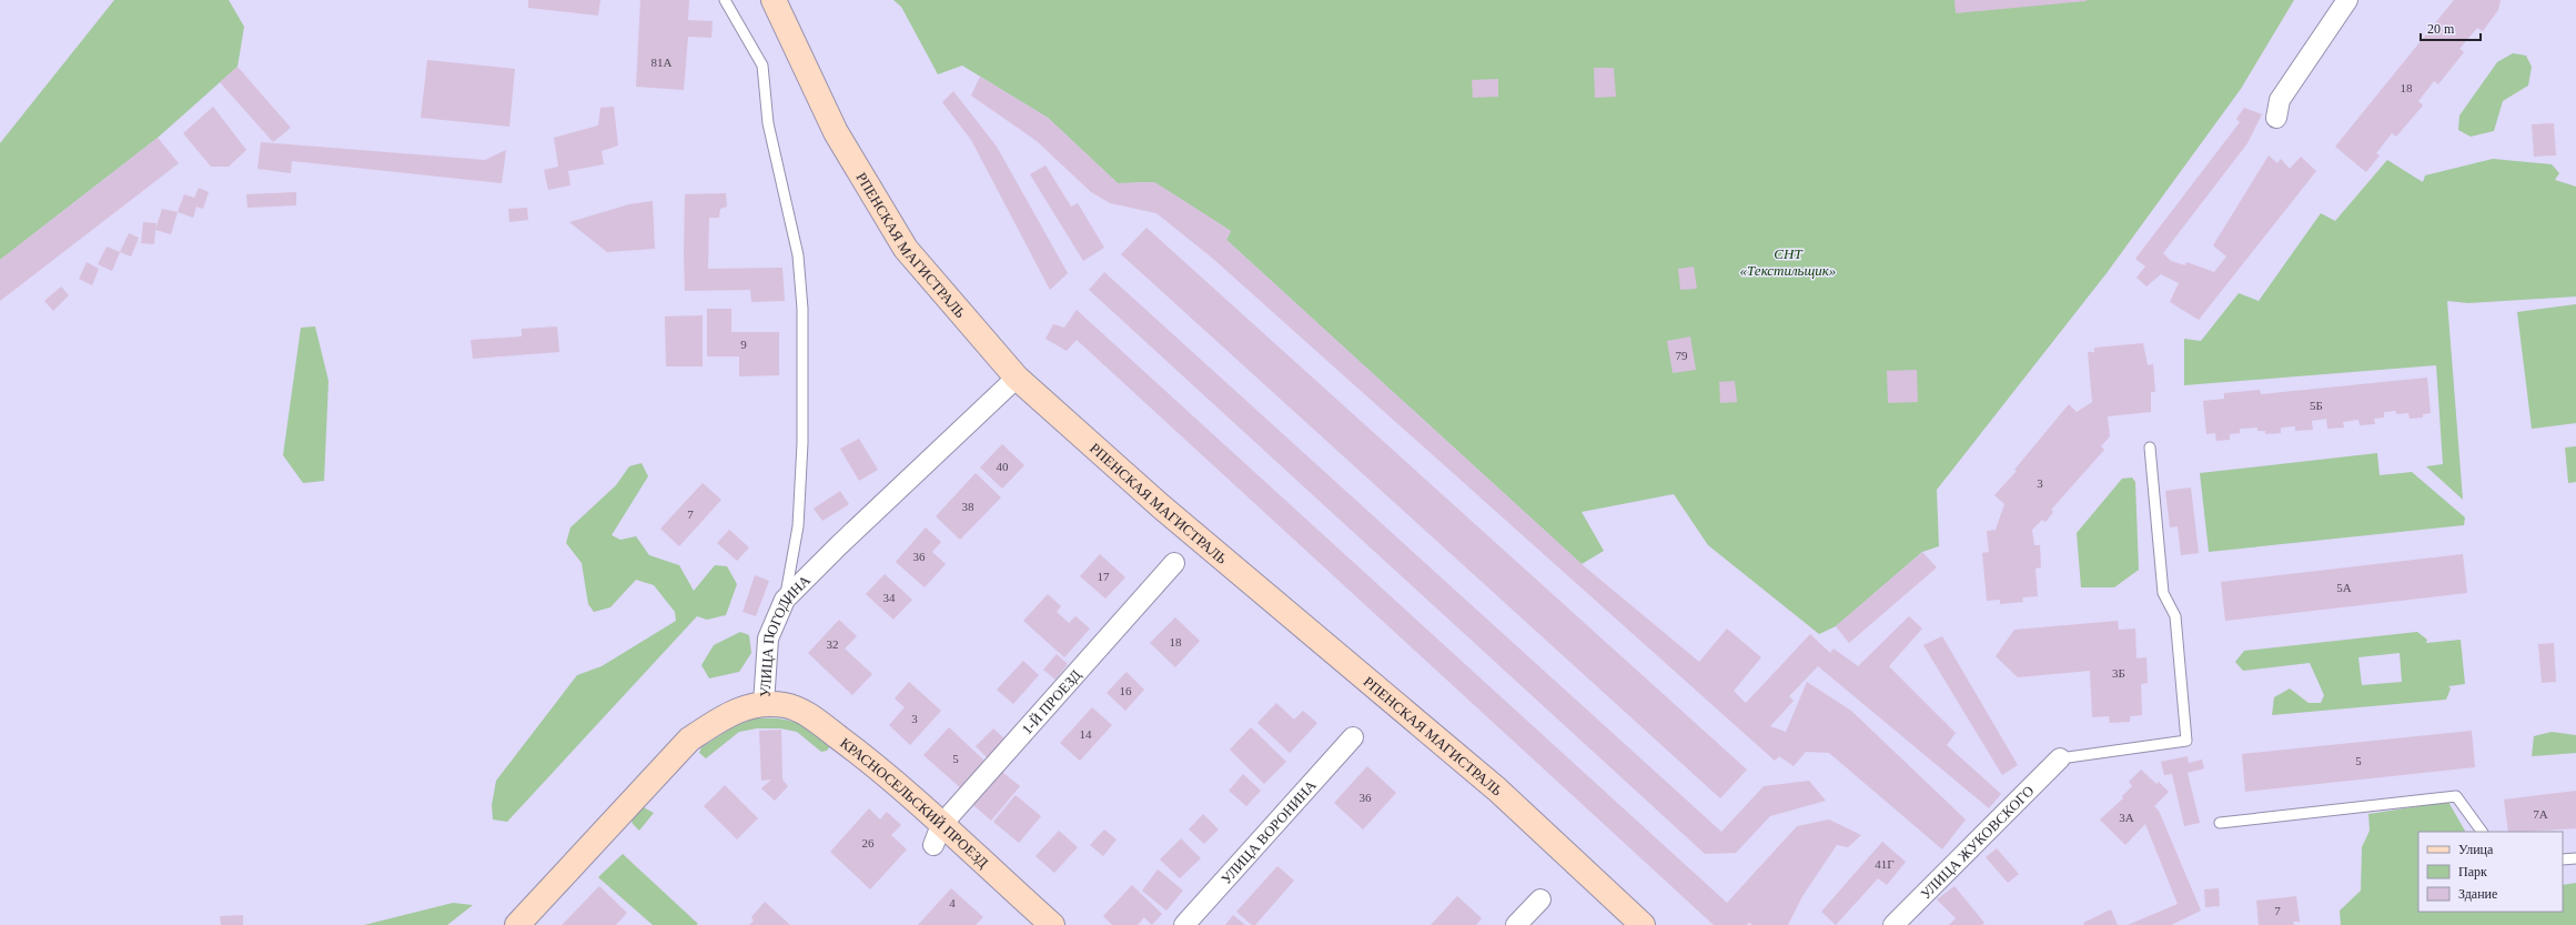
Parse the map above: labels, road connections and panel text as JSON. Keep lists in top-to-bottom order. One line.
{"streets":{"main road":["РПЕНСКАЯ МАГИСТРАЛЬ","УЛИЦА ПОГОДИНА","КРАСНОСЕЛЬСКИЙ ПРОЕЗД"],"street":["1-Й ПРОЕЗД","УЛИЦА ВОРОНИНА","УЛИЦА ЖУКОВСКОГО"]},"crossings":[["РПЕНСКАЯ МАГИСТРАЛЬ","УЛИЦА ПОГОДИНА"],["УЛИЦА ПОГОДИНА","КРАСНОСЕЛЬСКИЙ ПРОЕЗД"],["1-Й ПРОЕЗД","КРАСНОСЕЛЬСКИЙ ПРОЕЗД"]],"parks":["СНТ «Текстильщик»"],"house_numbers":["81А","18","9","79","5Б","40","3","38","7","36","17","5А","34","18","32","3Б","16","3","14","5","5","36","7А","3А","26","41Г","4","7"],"legend":["Улица","Парк","Здание"],"scale_bar":"20 m"}
